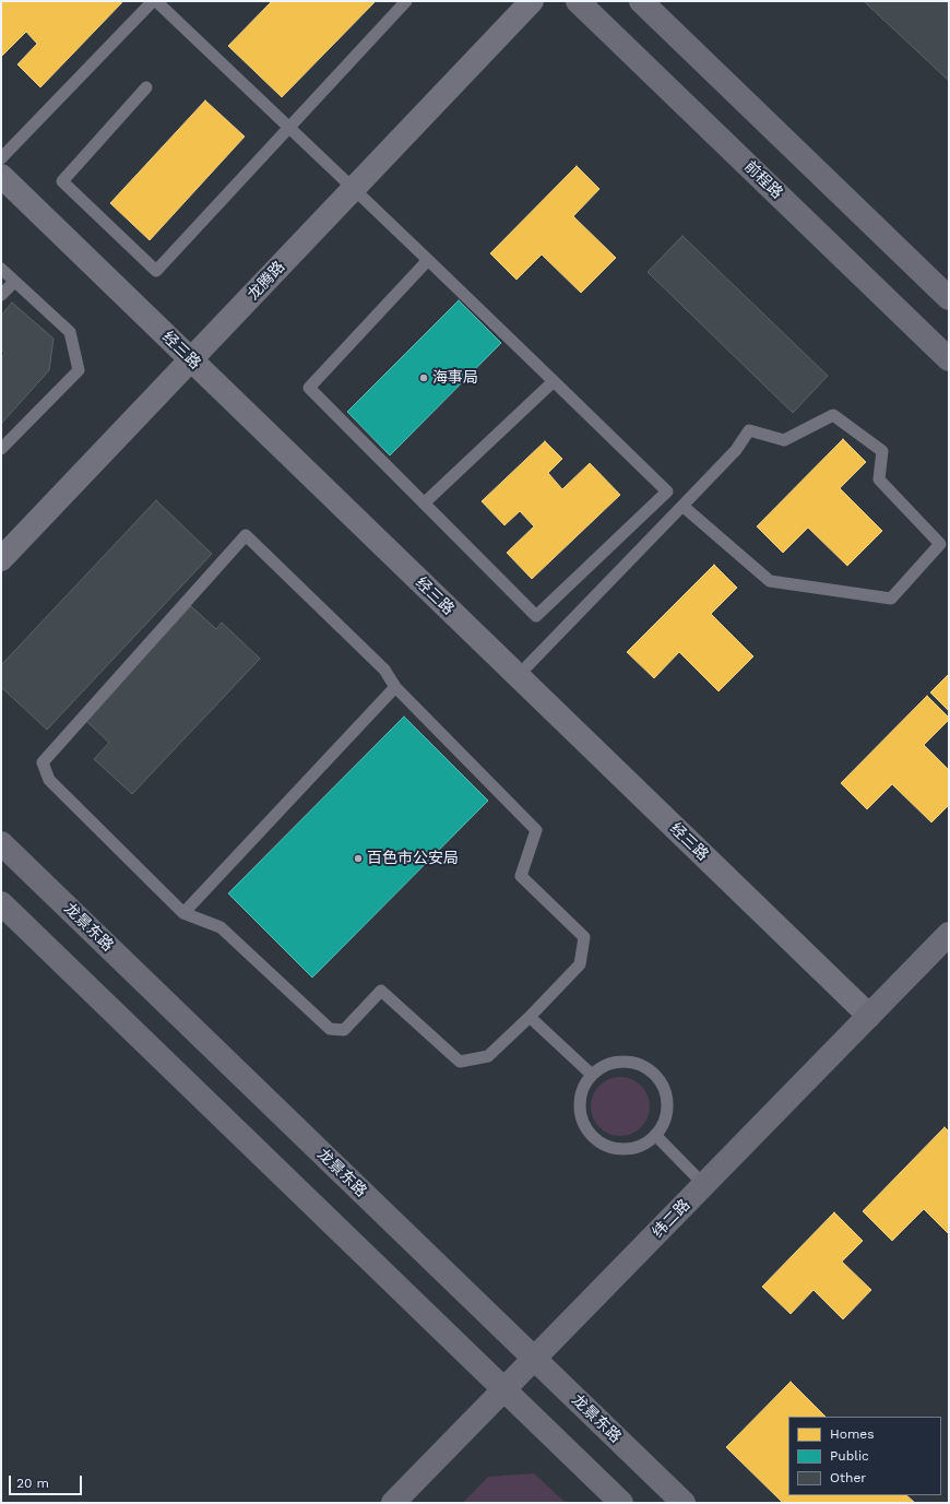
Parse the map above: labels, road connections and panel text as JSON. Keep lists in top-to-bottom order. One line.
{"streets":{"main road":["前程路","龙景东路","纬二路"],"street":["龙腾路","经三路"]},"crossings":[["龙腾路","经三路"],["经三路","纬二路"],["龙景东路","纬二路"]],"places":["海事局","百色市公安局"],"legend":["Homes","Public","Other"],"scale_bar":"20 m"}
